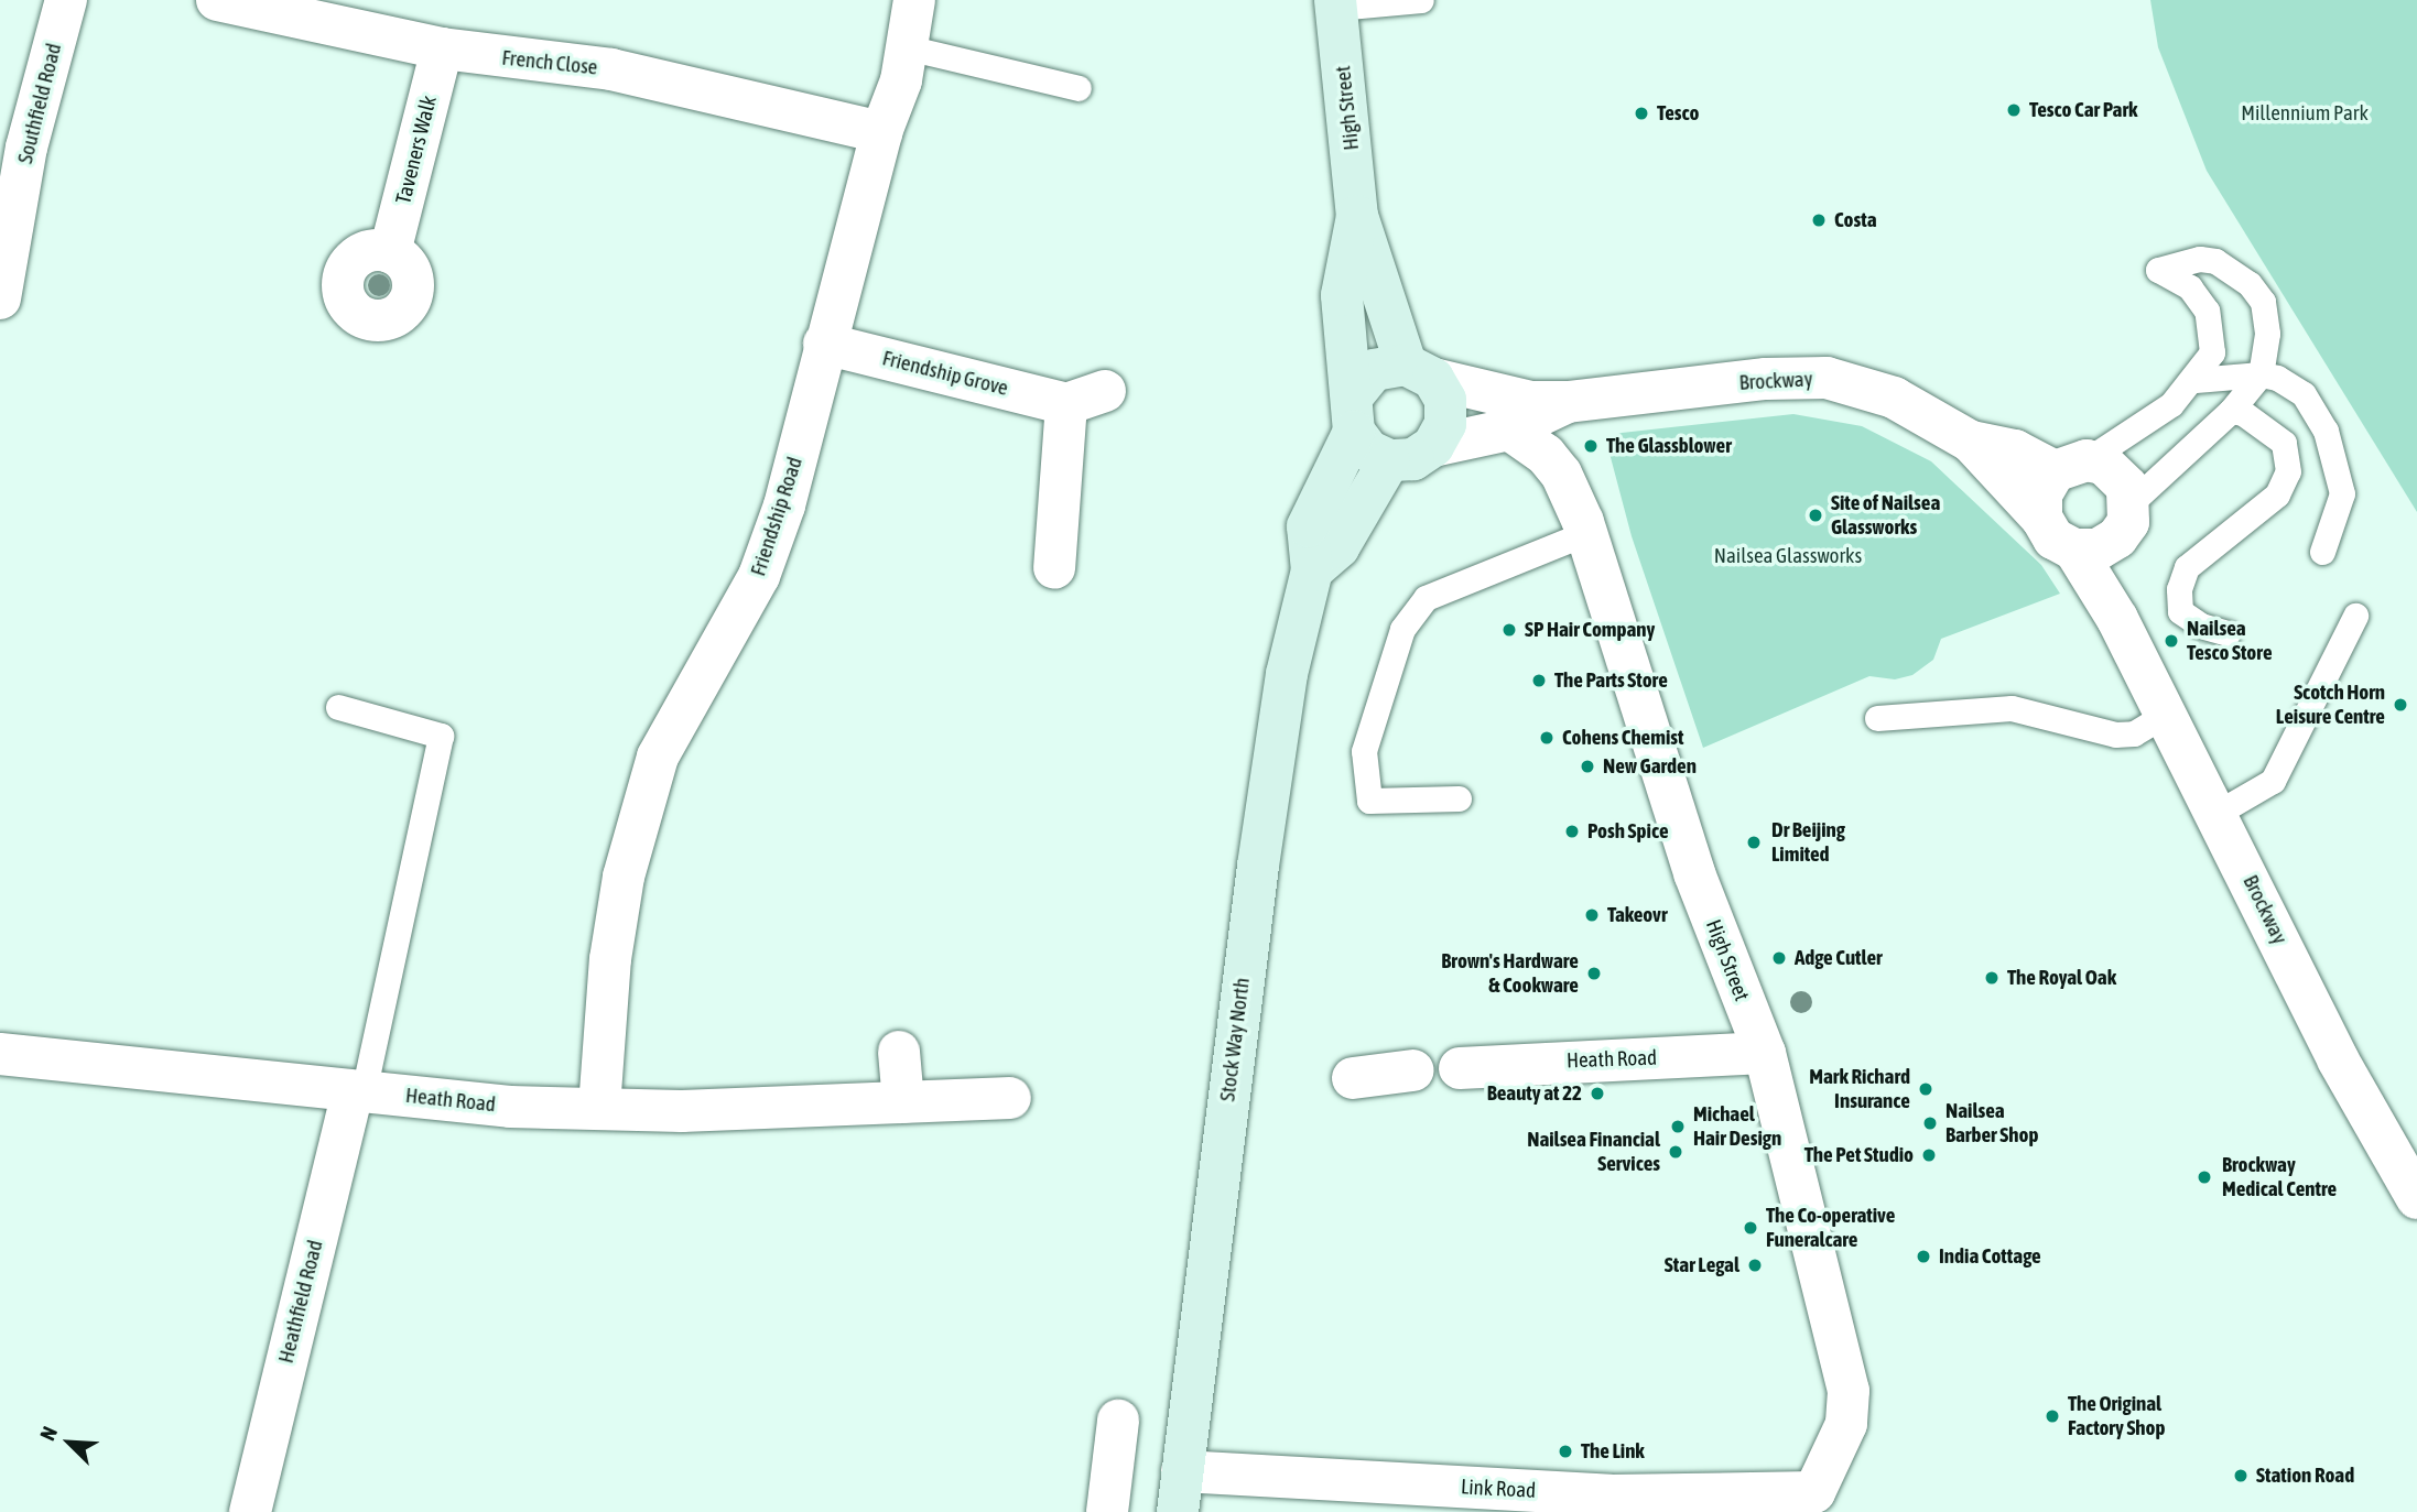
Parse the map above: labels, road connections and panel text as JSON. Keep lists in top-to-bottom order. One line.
{"streets":{"main road":["High Street","Stock Way North"],"street":["French Close","Southfield Road","Taveners Walk","Friendship Grove","Brockway","Friendship Road","Heath Road","Heathfield Road","Link Road"]},"crossings":[["French Close","Taveners Walk"],["French Close","Friendship Road"],["High Street","Brockway"],["High Street","Stock Way North"],["High Street","Heath Road"],["High Street","Link Road"],["Friendship Grove","Friendship Road"],["Brockway","Stock Way North"],["Friendship Road","Heath Road"],["Stock Way North","Link Road"],["Heath Road","Heathfield Road"]],"parks":["Millennium Park","Nailsea Glassworks"],"places":["Tesco Car Park","Tesco","Costa","The Glassblower","Site of Nailsea Glassworks","SP Hair Company","Nailsea Tesco Store","The Parts Store","Scotch Horn Leisure Centre","Cohens Chemist","New Garden","Posh Spice","Dr Beijing Limited","Takeovr","Adge Cutler","Brown's Hardware & Cookware","The Royal Oak","Mark Richard Insurance","Beauty at 22","Nailsea Barber Shop","Michael Hair Design","Nailsea Financial Services","The Pet Studio","Brockway Medical Centre","The Co-operative Funeralcare","India Cottage","Star Legal","The Original Factory Shop","The Link","Station Road"],"north":"top left"}
